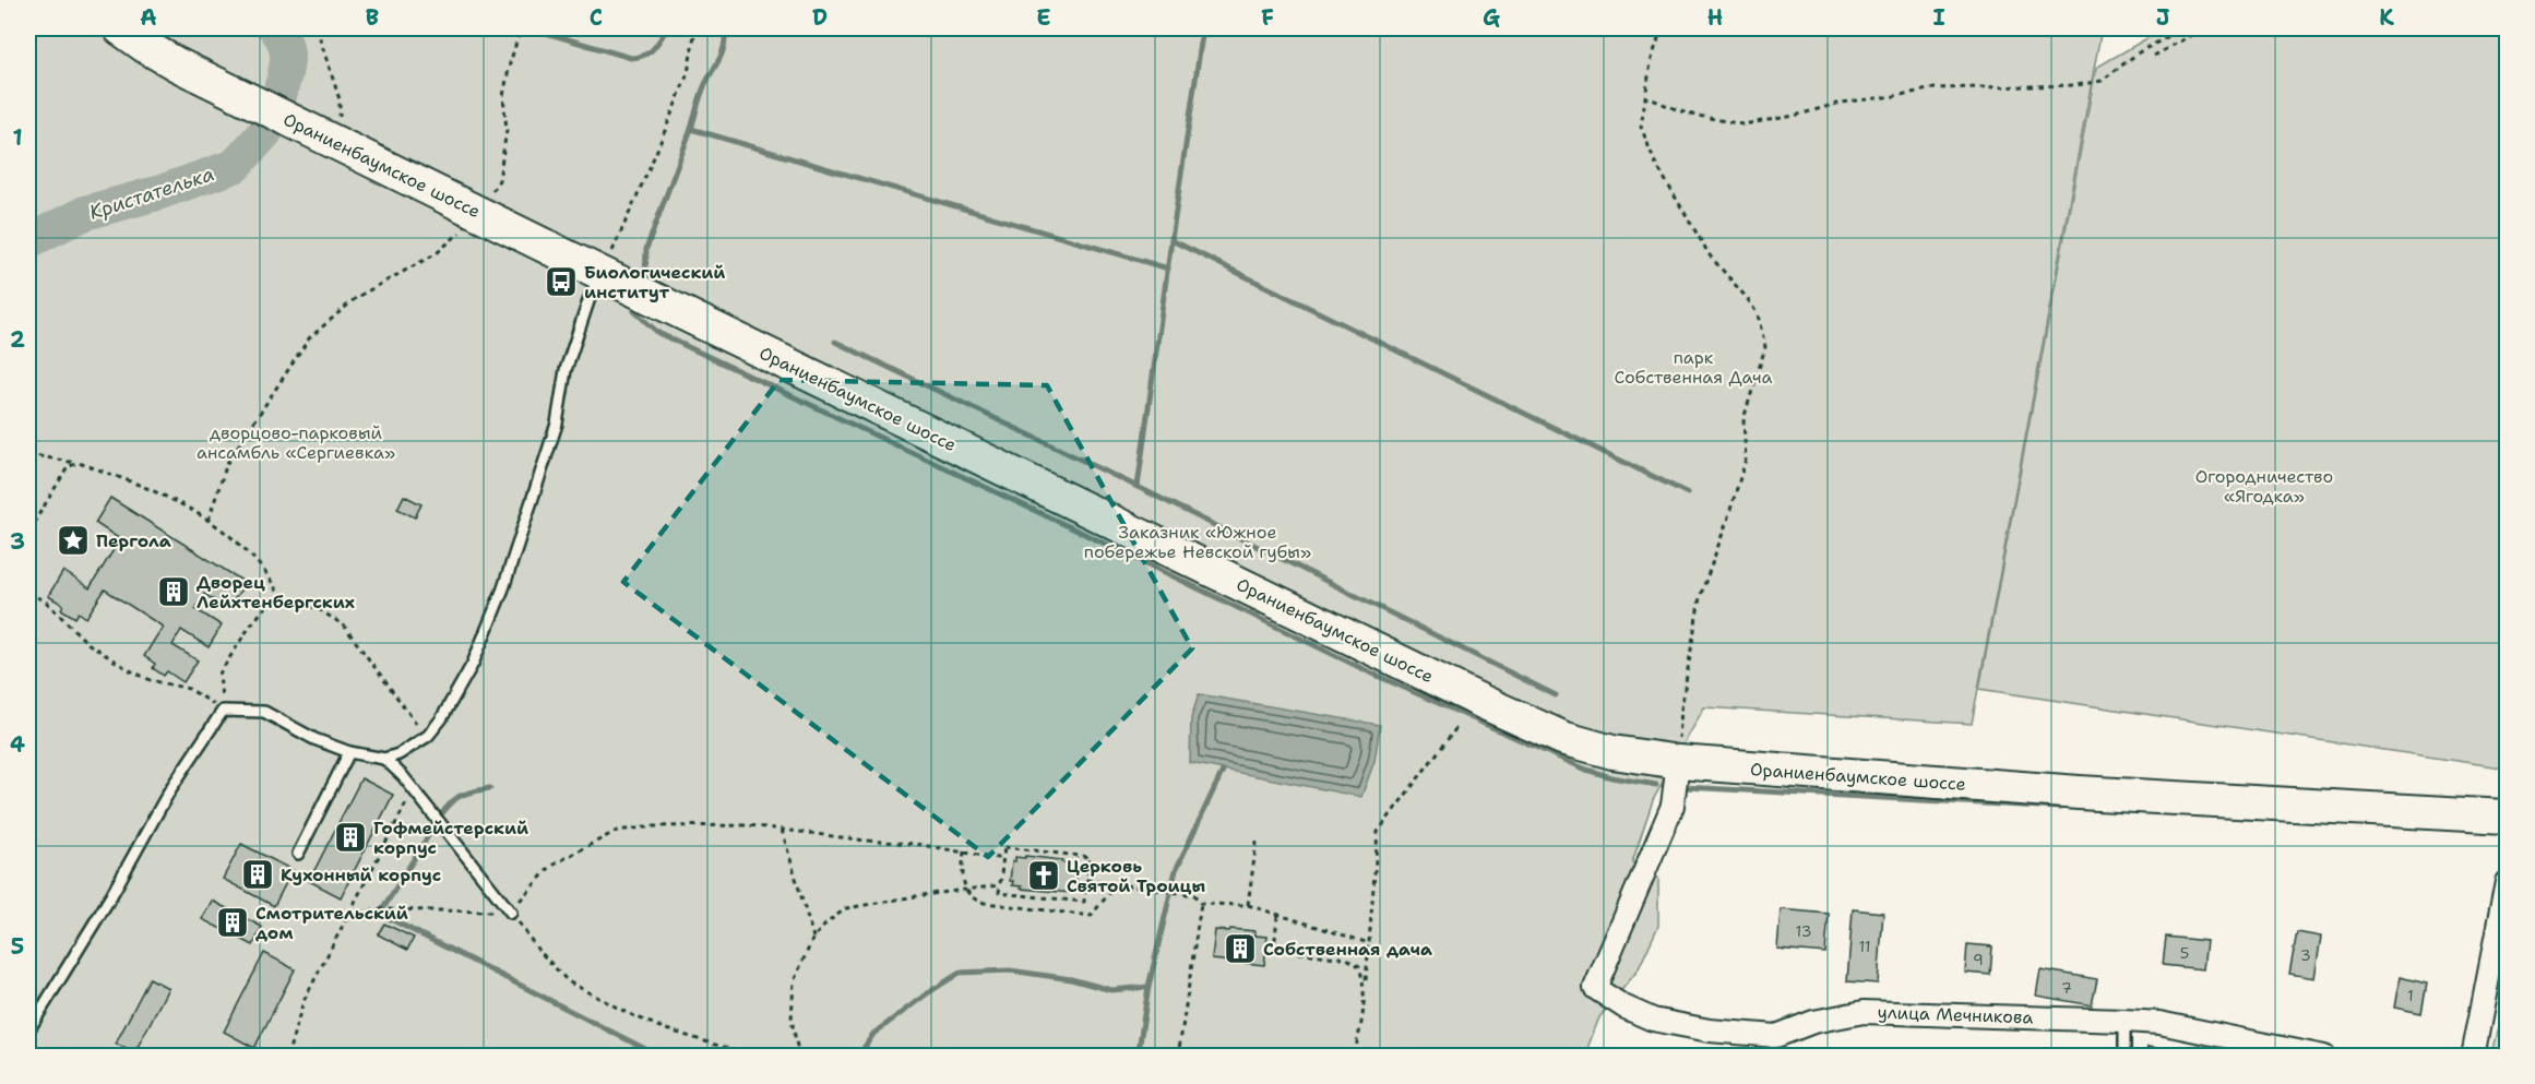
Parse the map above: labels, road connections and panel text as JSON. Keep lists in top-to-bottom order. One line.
{"streets":{"main road":["Ораниенбаумское шоссе"],"street":["улица Мечникова"]},"crossings":[["Ораниенбаумское шоссе","улица Мечникова"]],"water":["Кристателька"],"parks":["парк Собственная Дача","дворцово-парковый ансамбль «Сергиевка»","Огородничество «Ягодка»","Заказник «Южное побережье Невской губы»"],"places":{"bus stop":["Биологический институт"],"place":["Пергола"],"building":["Дворец Лейхтенбергских","Гофмейстерский корпус","Кухонный корпус","Смотрительский дом","Собственная дача"],"church":["Церковь Святой Троицы"]},"house_numbers":["13","11","5","3","9","7","1"],"grid":{"columns":["A","B","C","D","E","F","G","H","I","J","K"],"rows":["1","2","3","4","5"]}}
